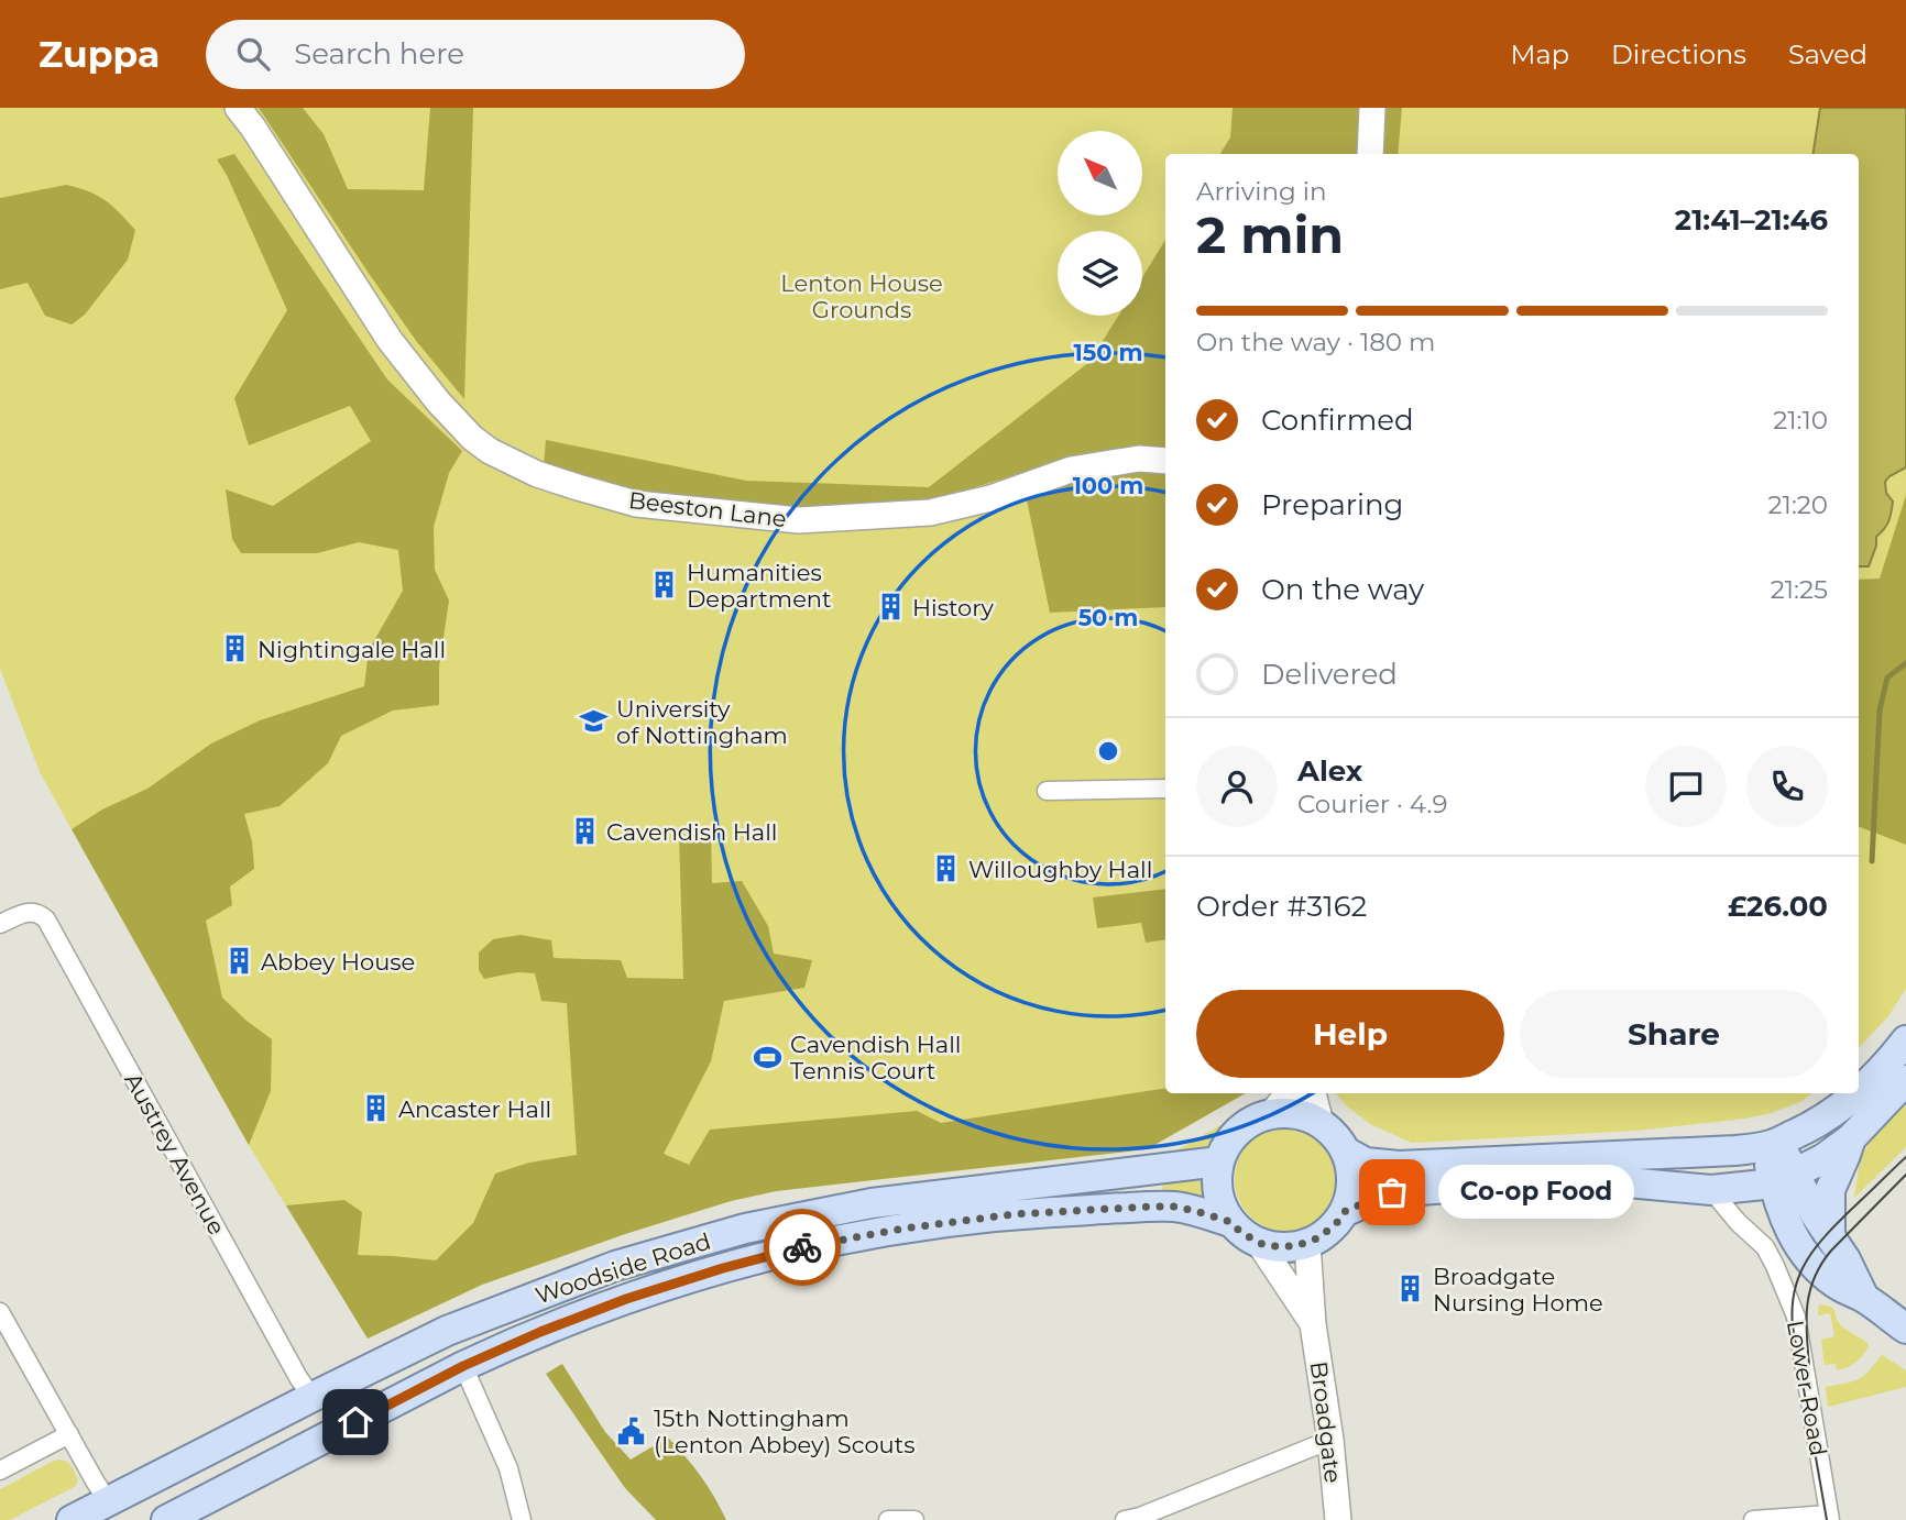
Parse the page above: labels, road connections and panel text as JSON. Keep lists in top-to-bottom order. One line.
{"streets":{"main road":["Woodside Road"],"street":["Beeston Lane","Austrey Avenue","Lower Road","Broadgate"]},"crossings":[["Austrey Avenue","Woodside Road"],["Woodside Road","Broadgate"]],"parks":["Lenton House Grounds"],"places":{"building":["Humanities Department","History","Nightingale Hall","Cavendish Hall","Willoughby Hall","Abbey House","Ancaster Hall","Broadgate Nursing Home"],"school or university":["University of Nottingham"],"sports":["Cavendish Hall Tennis Court"],"other":["Co-op Food"],"public building":["15th Nottingham (Lenton Abbey) Scouts"]},"north":"top left","page":{"header":"Zuppa","search":"Search here","nav":["Map","Directions","Saved"],"heading":["2 min","Arriving in","21:41–21:46"],"panel":["Alex","Courier · 4.9","Order #3162","£26.00"],"bar":"On the way · 180 m","list":[["Confirmed","21:10"],["Preparing","21:20"],["On the way","21:25"],"Delivered"],"buttons":["Help","Share"],"bubble":"Co-op Food"},"rings":["150 m","100 m","50 m"]}
